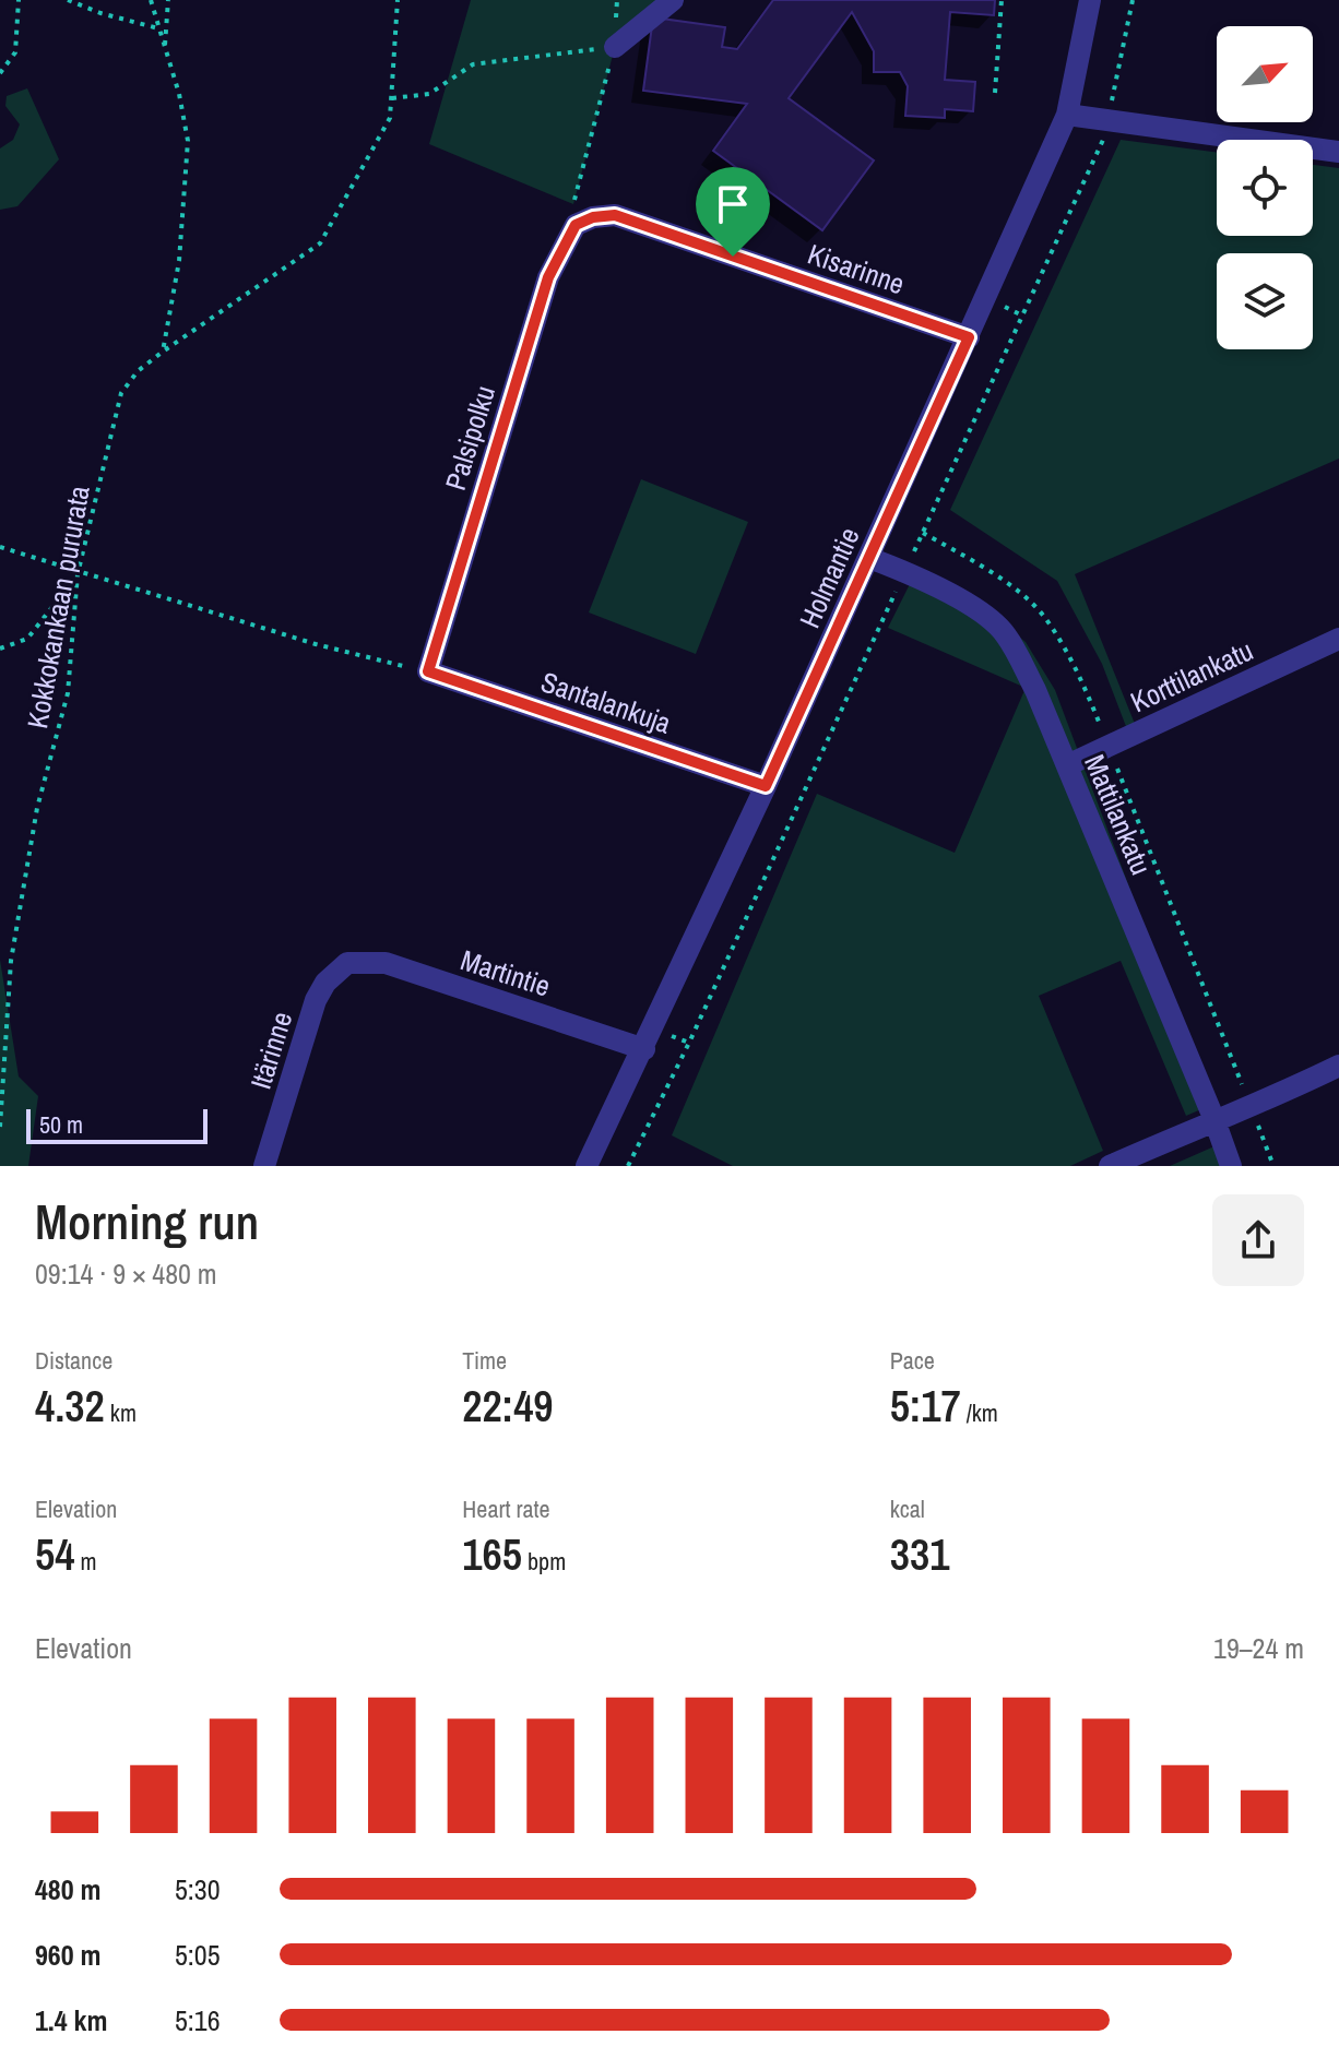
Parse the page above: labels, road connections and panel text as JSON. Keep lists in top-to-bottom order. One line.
{"streets":{"street":["Kisarinne","Palsipolku","Holmantie","Korttilankatu","Santalankuja","Mattilankatu","Martintie","Itärinne"],"path":["Kokkokankaan pururata"]},"crossings":[["Kisarinne","Palsipolku"],["Kisarinne","Holmantie"],["Palsipolku","Santalankuja"],["Holmantie","Santalankuja"],["Holmantie","Mattilankatu"],["Holmantie","Martintie"],["Korttilankatu","Mattilankatu"],["Martintie","Itärinne"]],"scale_bar":"50 m","north":"top right","page":{"scale":"50 m","heading":["Morning run","09:14 · 9 × 480 m"],"stats":[["Distance","4.32 km"],["Time","22:49"],["Pace","5:17 /km"],["Elevation","54 m"],["Heart rate","165 bpm"],["kcal","331"]],"chart":["Elevation","19–24 m"],"list":[{"name":"480 m","note":"5:30"},{"name":"960 m","note":"5:05"},{"name":"1.4 km","note":"5:16"}]}}
